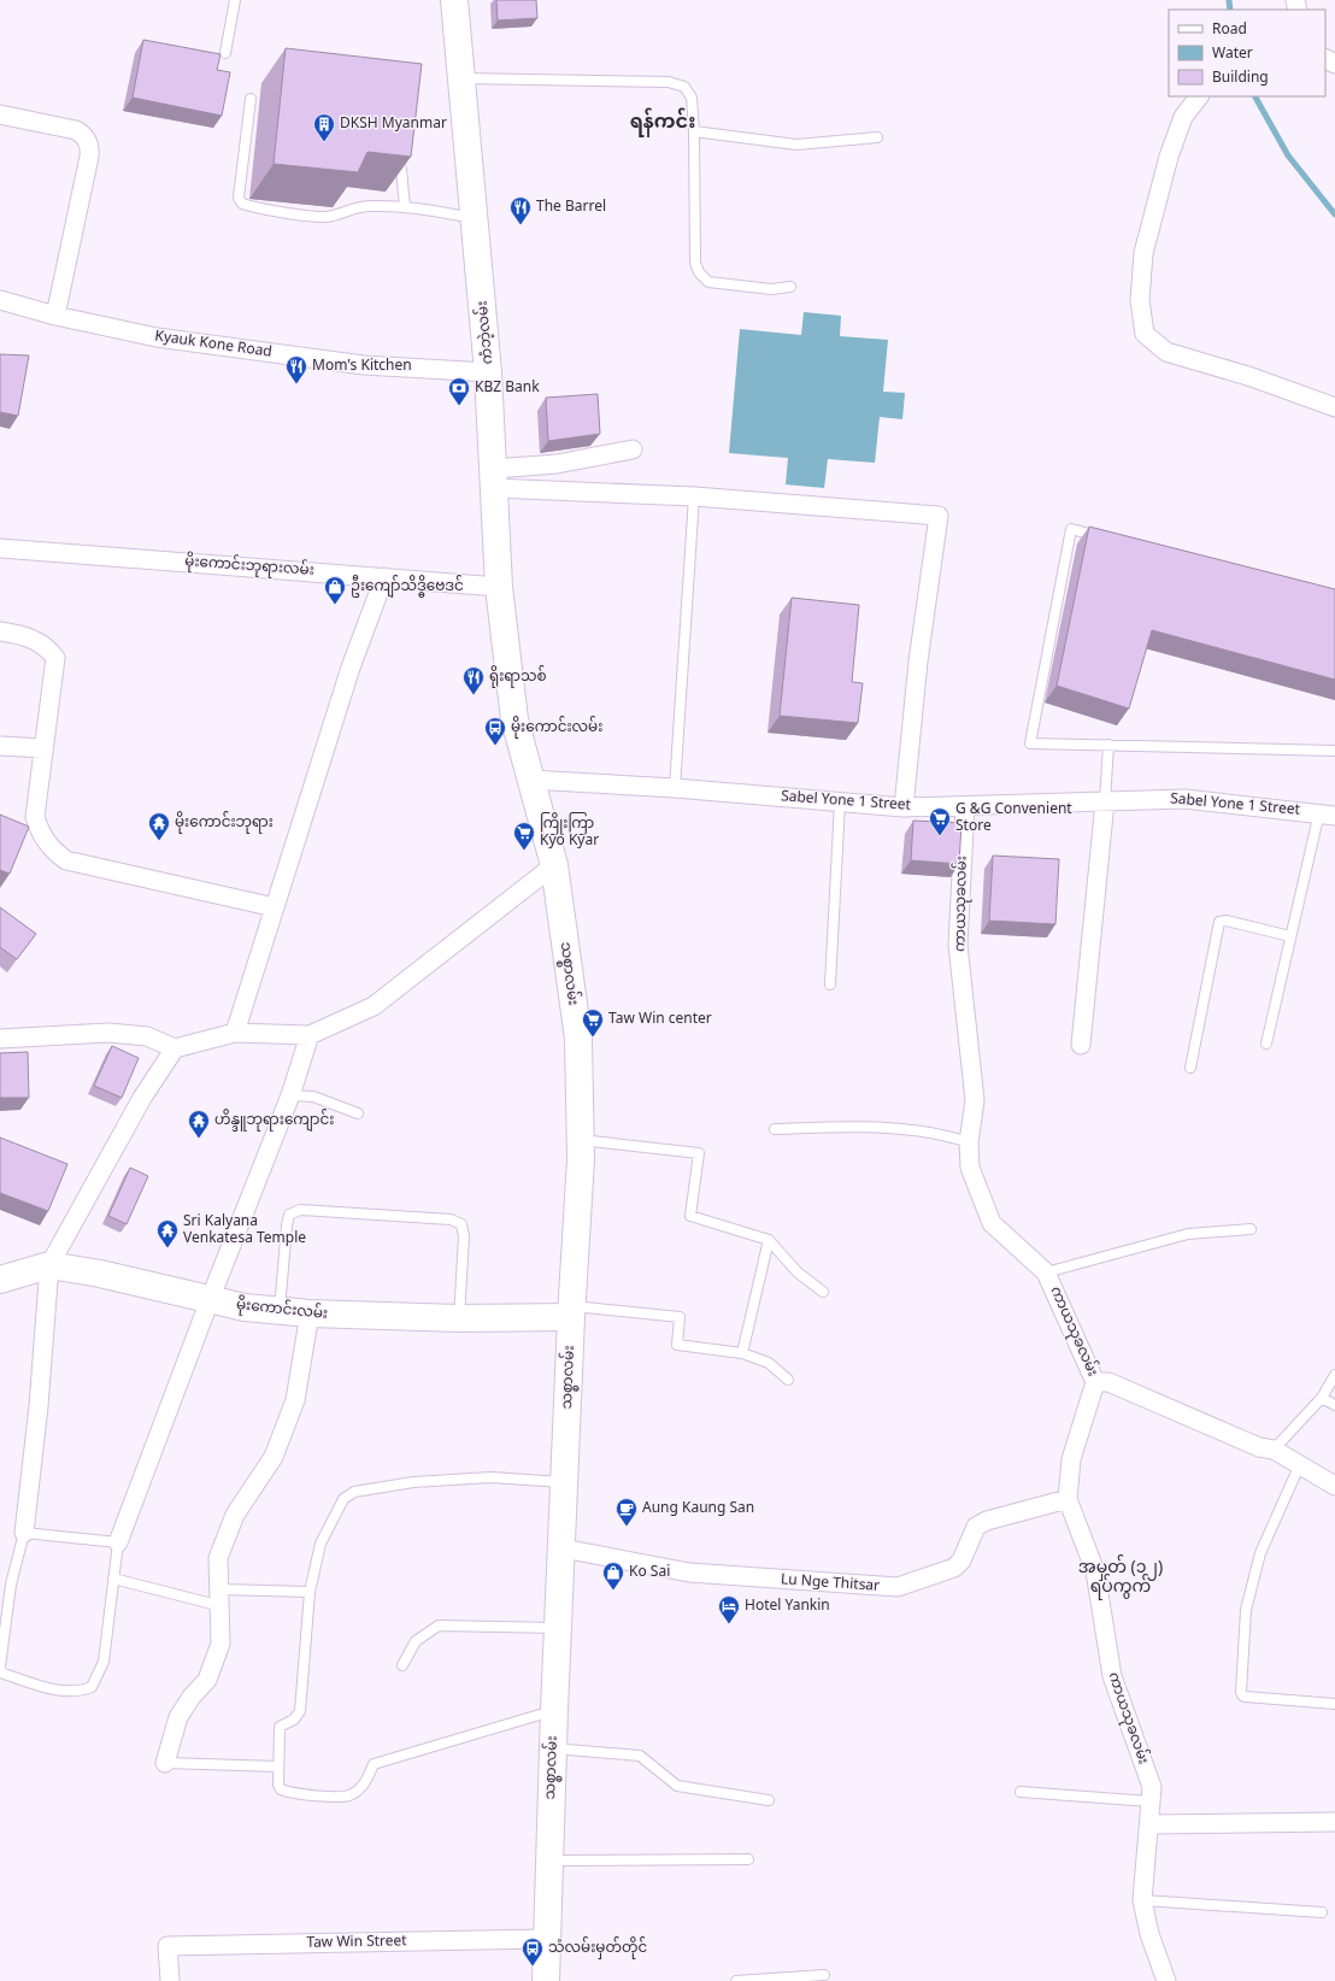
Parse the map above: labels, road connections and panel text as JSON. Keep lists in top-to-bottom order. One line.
{"streets":{"main road":["ကံဘဲ့လမ်း","သစ္စာလမ်း","မိုးကောင်းလမ်း"],"street":["Kyauk Kone Road","မိုးကောင်းဘုရားလမ်း","Sabel Yone 1 Street","ကာယသုခလမ်း","Lu Nge Thitsar","Taw Win Street"]},"crossings":[["ကံဘဲ့လမ်း","Kyauk Kone Road"],["ကံဘဲ့လမ်း","မိုးကောင်းဘုရားလမ်း"],["ကံဘဲ့လမ်း","Sabel Yone 1 Street"],["ကံဘဲ့လမ်း","သစ္စာလမ်း"],["Sabel Yone 1 Street","ကာယသုခလမ်း"],["Sabel Yone 1 Street","သစ္စာလမ်း"],["ကာယသုခလမ်း","Lu Nge Thitsar"],["သစ္စာလမ်း","မိုးကောင်းလမ်း"],["သစ္စာလမ်း","Lu Nge Thitsar"],["သစ္စာလမ်း","Taw Win Street"]],"districts":["ရန်ကင်း","အမှတ် (၁၂) ရပ်ကွက်"],"places":{"building":["DKSH Myanmar"],"restaurant":["The Barrel","Mom's Kitchen","ရိုးရာသစ်"],"bank":["KBZ Bank"],"shop":["ဦးကျော်သိဒ္ဓိဗေဒင်","Ko Sai"],"bus stop":["မိုးကောင်းလမ်း","သံလမ်းမှတ်တိုင်"],"supermarket":["G &G Convenient Store","ကြိုးကြာ Kyo Kyar","Taw Win center"],"temple":["မိုးကောင်းဘုရား","ဟိန္ဒူဘုရားကျောင်း","Sri Kalyana Venkatesa Temple"],"cafe":["Aung Kaung San"],"hotel":["Hotel Yankin"]},"legend":["Road","Water","Building"]}
